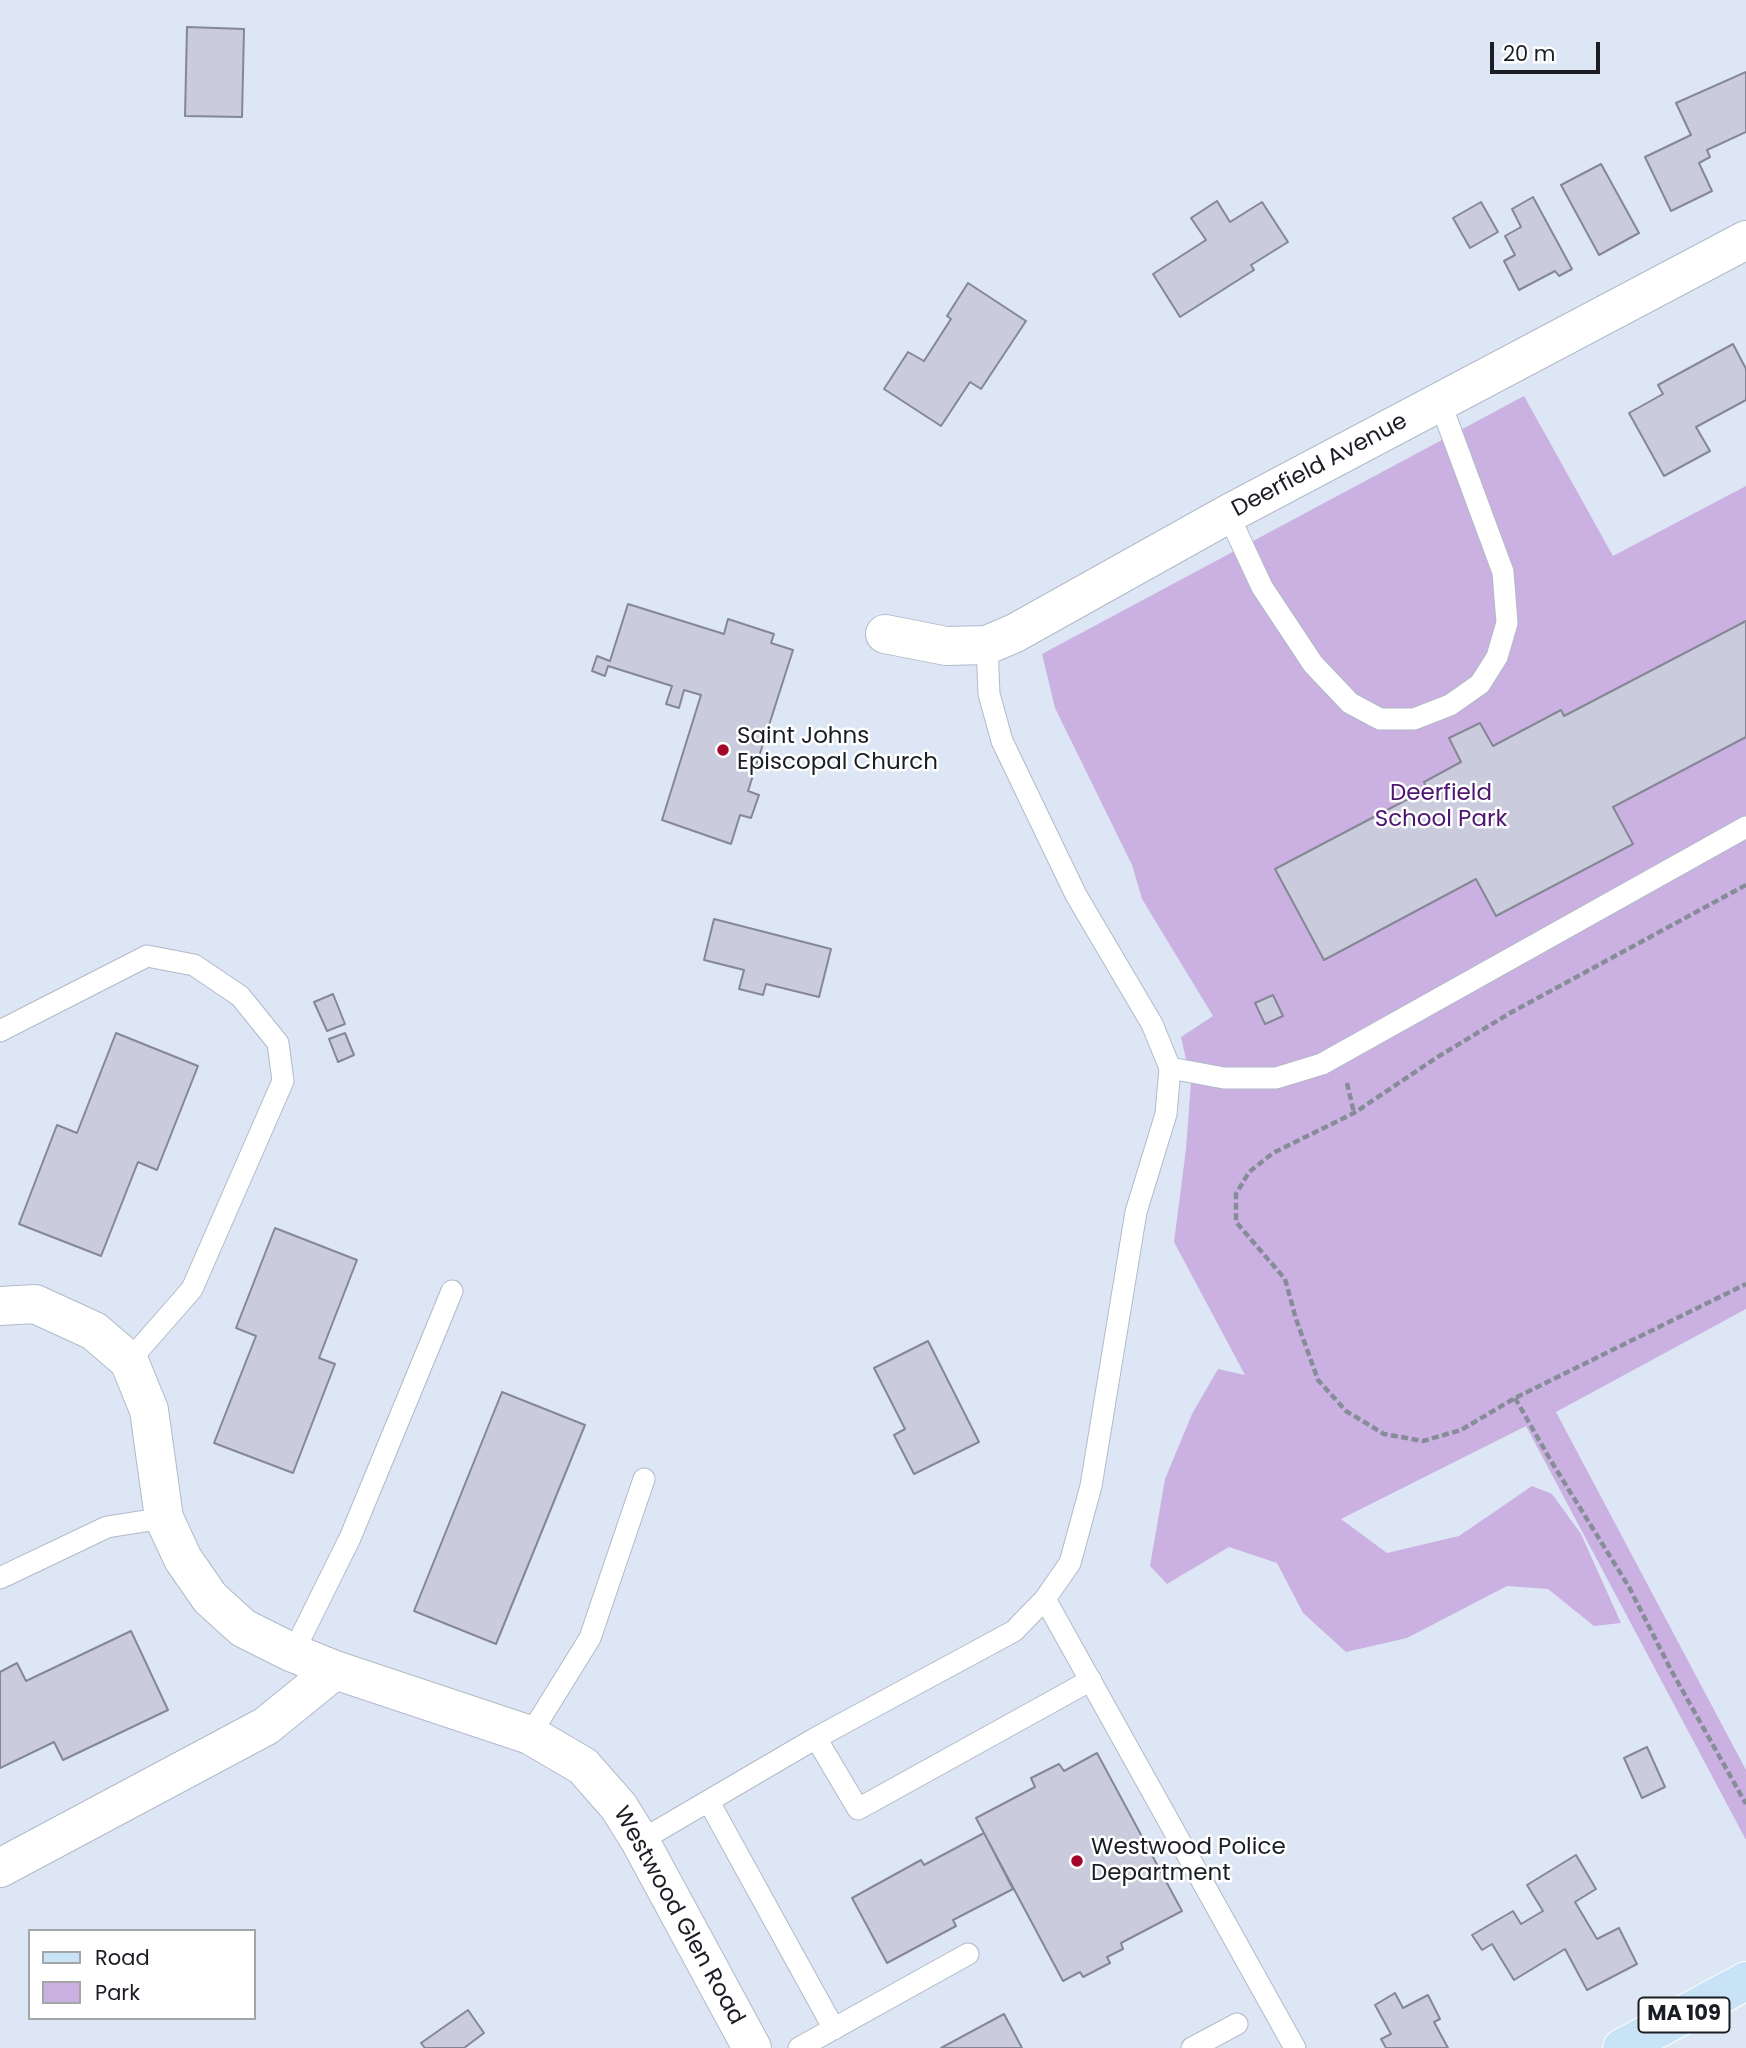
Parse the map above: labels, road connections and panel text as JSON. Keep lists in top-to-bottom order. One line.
{"streets":{"main road":["MA 109"],"street":["Deerfield Avenue","Westwood Glen Road"]},"parks":["Deerfield School Park"],"places":["Saint Johns Episcopal Church","Westwood Police Department"],"legend":["Road","Park"],"scale_bar":"20 m"}
